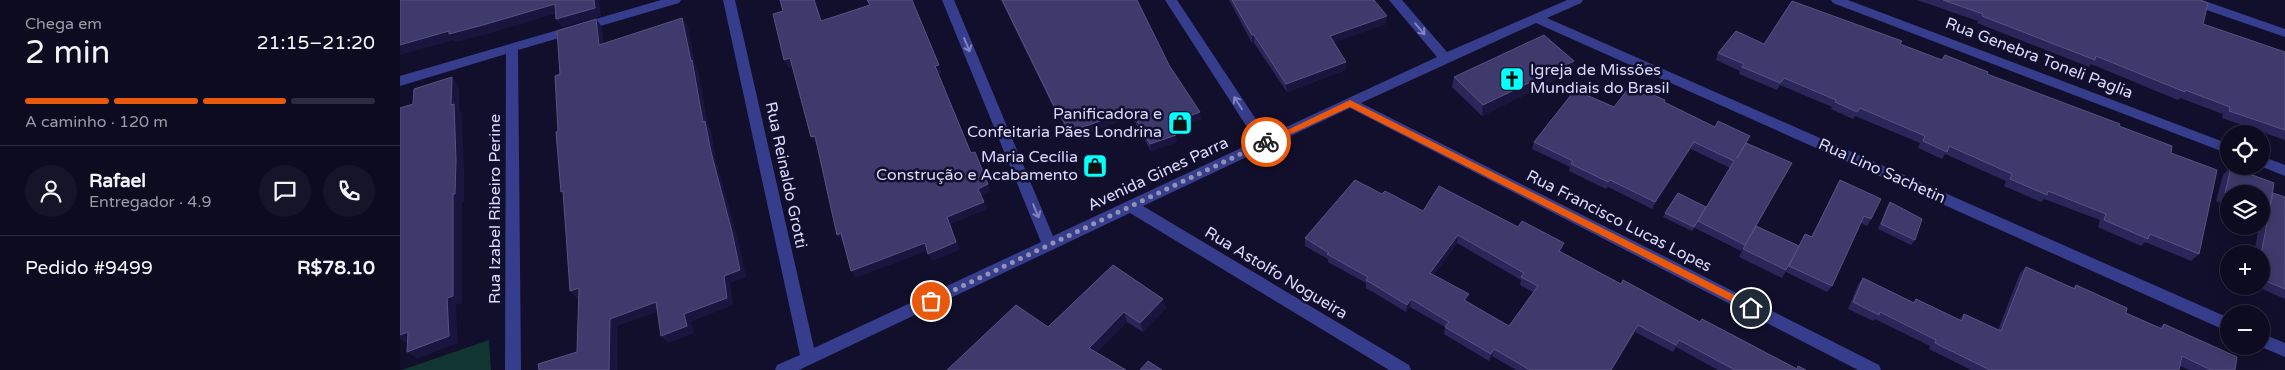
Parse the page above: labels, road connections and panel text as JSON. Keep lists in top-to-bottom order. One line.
{"streets":{"street":["Rua Genebra Toneli Paglia","Rua Lino Sachetin","Avenida Gines Parra","Rua Reinaldo Grotti","Rua Izabel Ribeiro Perine","Rua Francisco Lucas Lopes","Rua Astolfo Nogueira"]},"crossings":[["Rua Lino Sachetin","Avenida Gines Parra"],["Avenida Gines Parra","Rua Reinaldo Grotti"],["Avenida Gines Parra","Rua Francisco Lucas Lopes"],["Avenida Gines Parra","Rua Astolfo Nogueira"]],"places":{"church":["Igreja de Missões Mundiais do Brasil"],"shop":["Panificadora e Confeitaria Pães Londrina","Maria Cecília Construção e Acabamento"]},"page":{"heading":["2 min","Chega em","21:15–21:20"],"panel":["Rafael","Entregador · 4.9","Pedido #9499","R$78.10"],"bar":"A caminho · 120 m","map_buttons":["+","−"]}}
